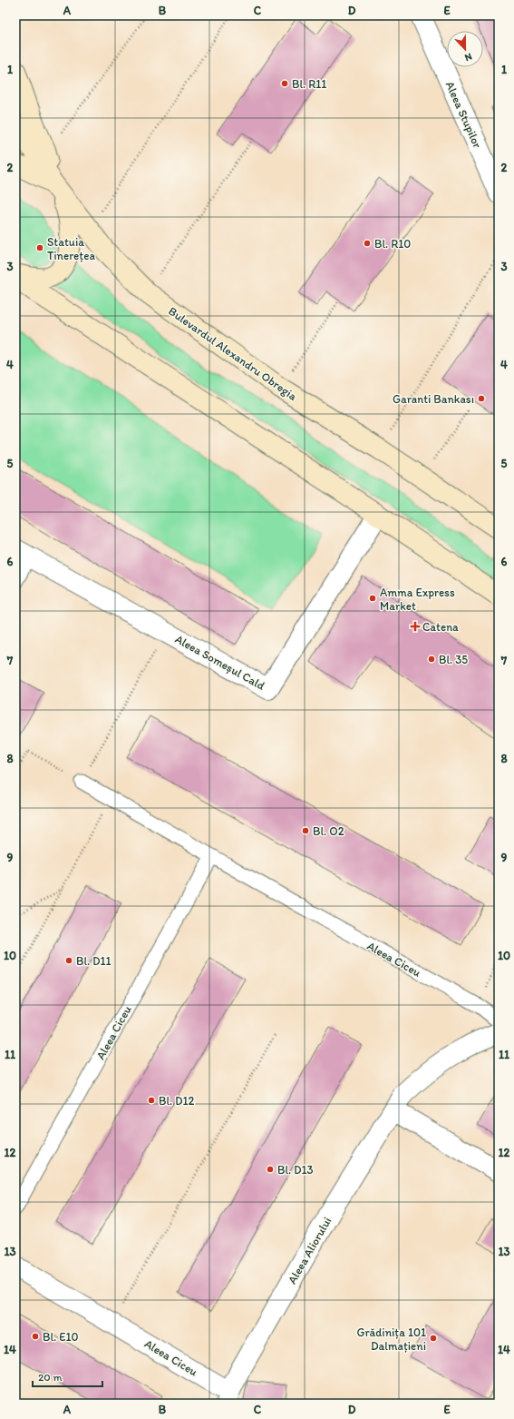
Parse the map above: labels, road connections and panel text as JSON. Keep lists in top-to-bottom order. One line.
{"streets":{"main road":["Bulevardul Alexandru Obregia"],"street":["Aleea Stupilor","Aleea Someșul Cald","Aleea Ciceu","Aleea Aliorului"]},"crossings":[["Aleea Ciceu","Aleea Aliorului"]],"places":{"other":["Bl. R11","Bl. R10","Statuia Tinerețea","Garanti Bankası","Amma Express Market","Bl. 35","Bl. O2","Bl. D11","Bl. D12","Bl. D13","Bl. E10","Grădinița 101 Dalmațieni"],"health":["Catena"]},"scale_bar":"20 m","north":"bottom","grid":{"columns":["A","B","C","D","E"],"rows":["1","2","3","4","5","6","7","8","9","10","11","12","13","14"]}}
